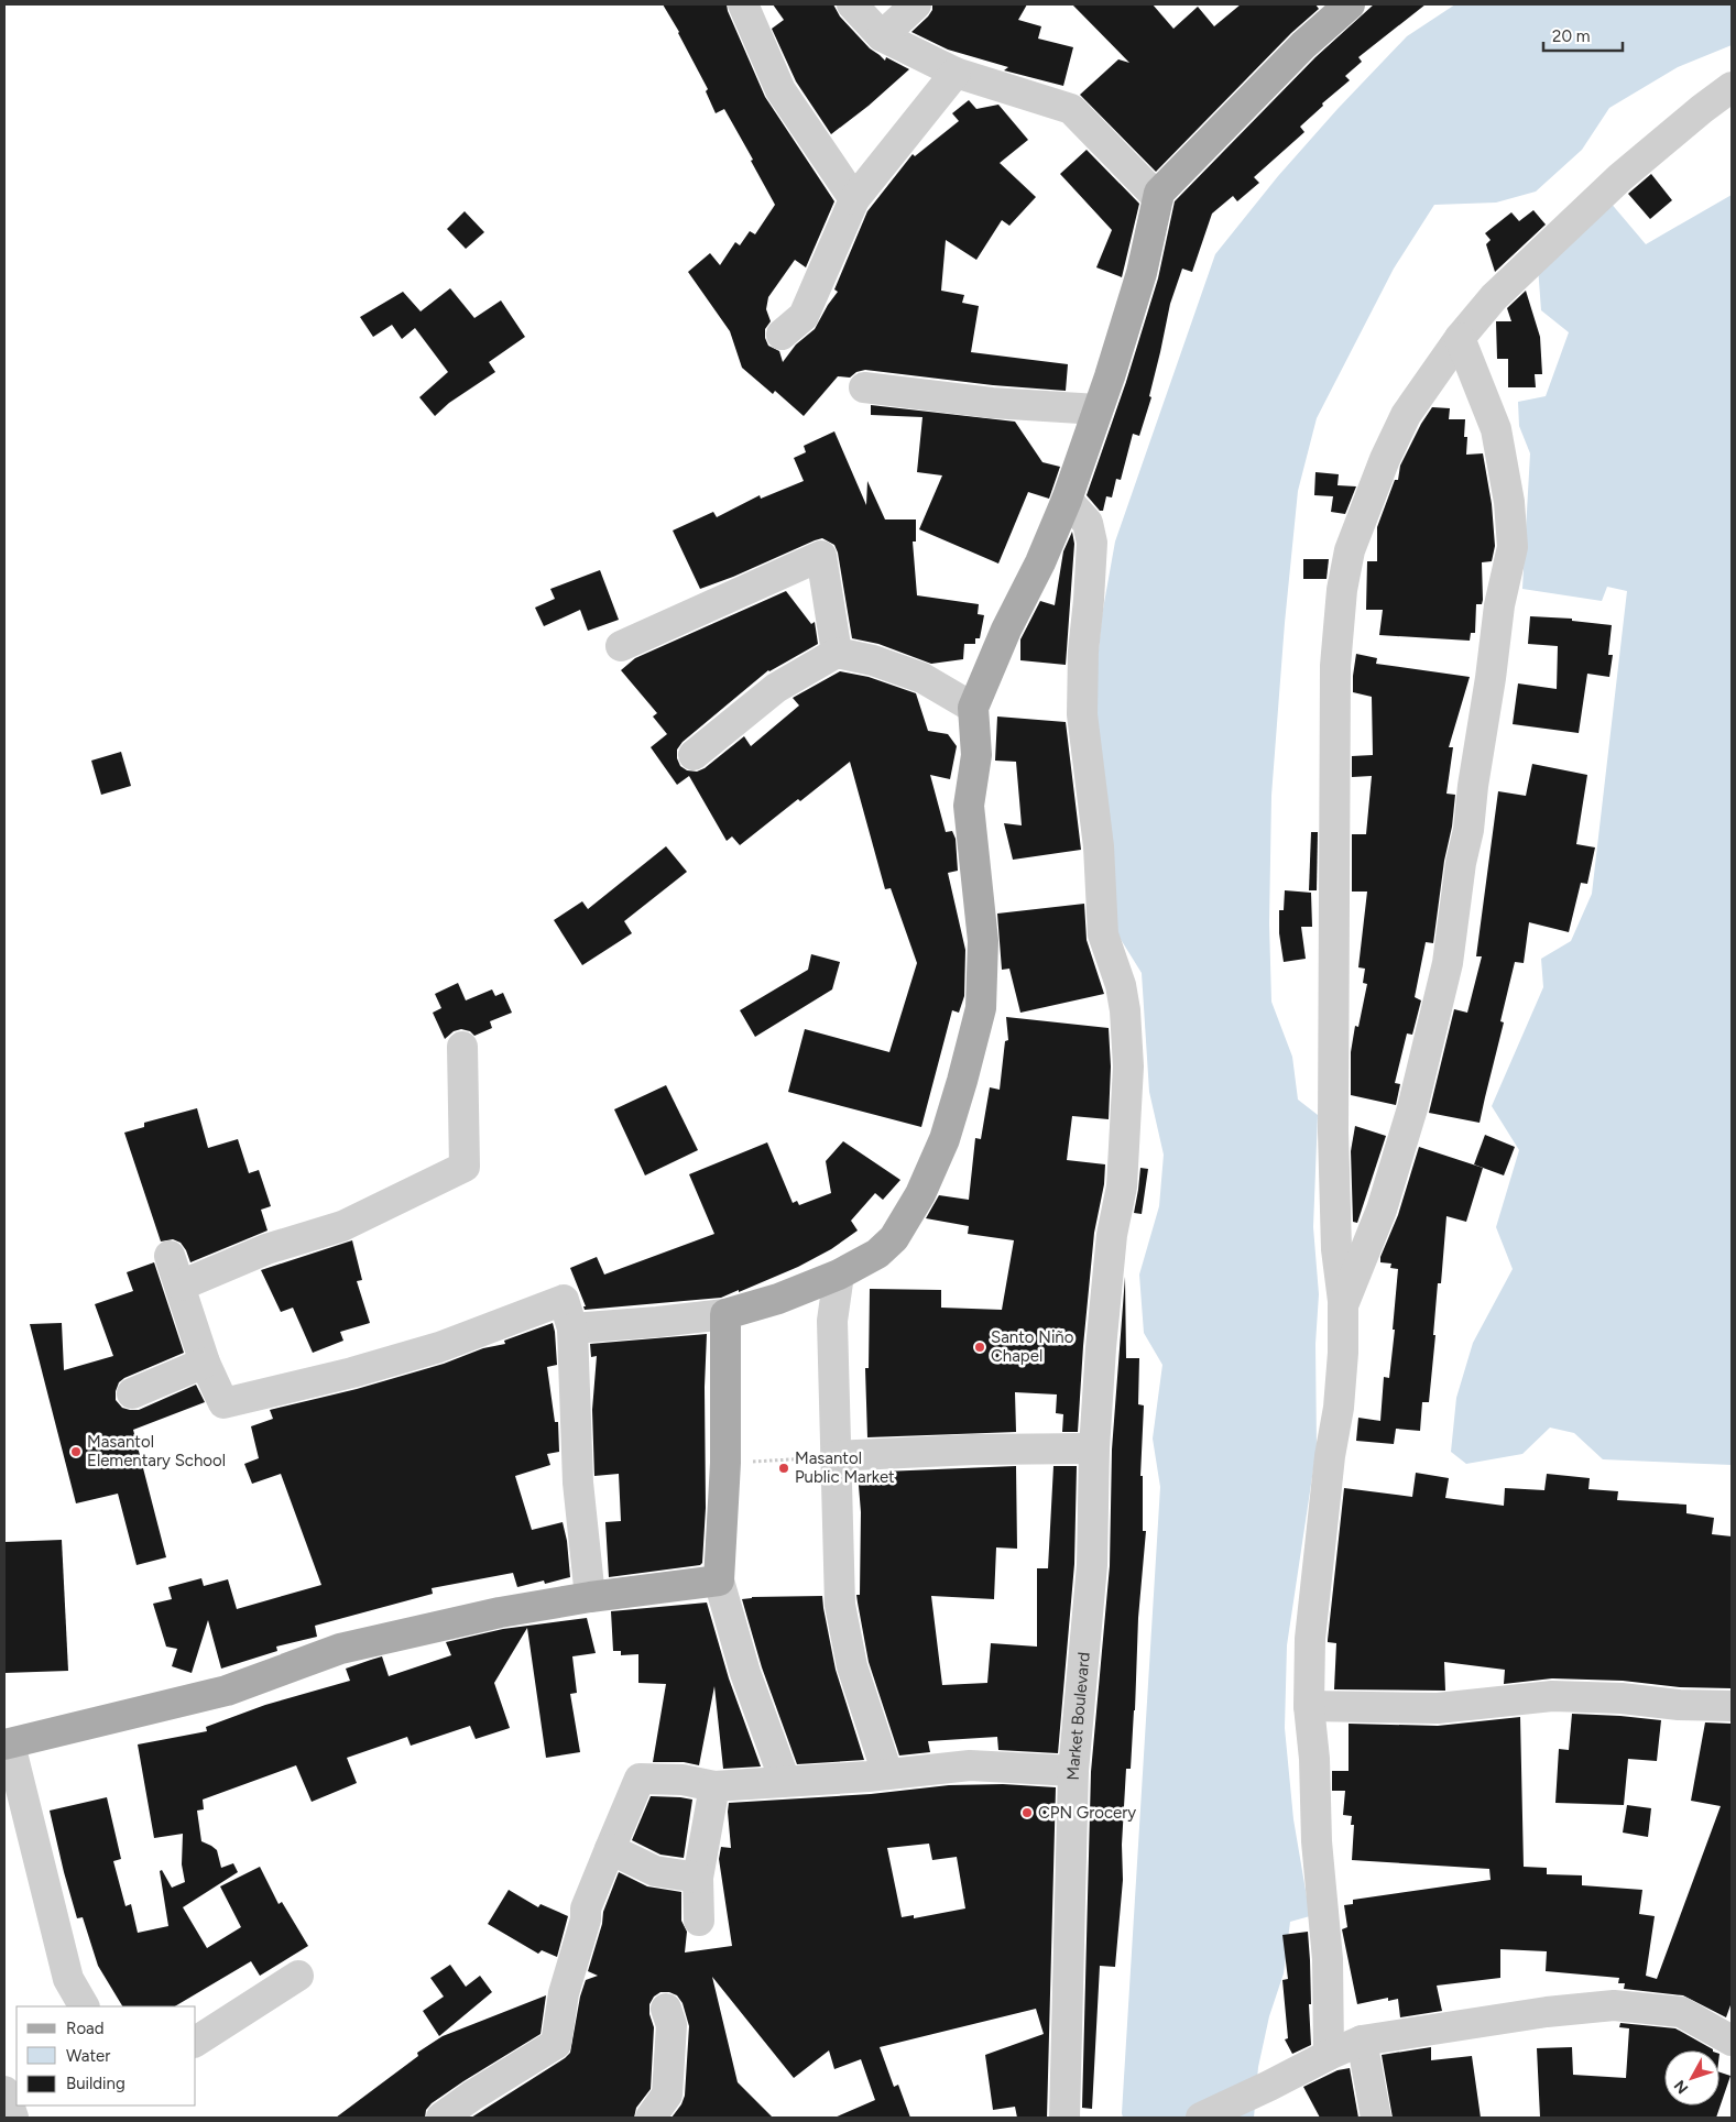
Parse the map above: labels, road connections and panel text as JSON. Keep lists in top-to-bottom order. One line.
{"streets":{"street":["Market Boulevard"]},"places":["Santo Niño Chapel","Masantol Elementary School","Masantol Public Market","CPN Grocery"],"legend":["Road","Water","Building"],"scale_bar":"20 m","north":"bottom left"}
